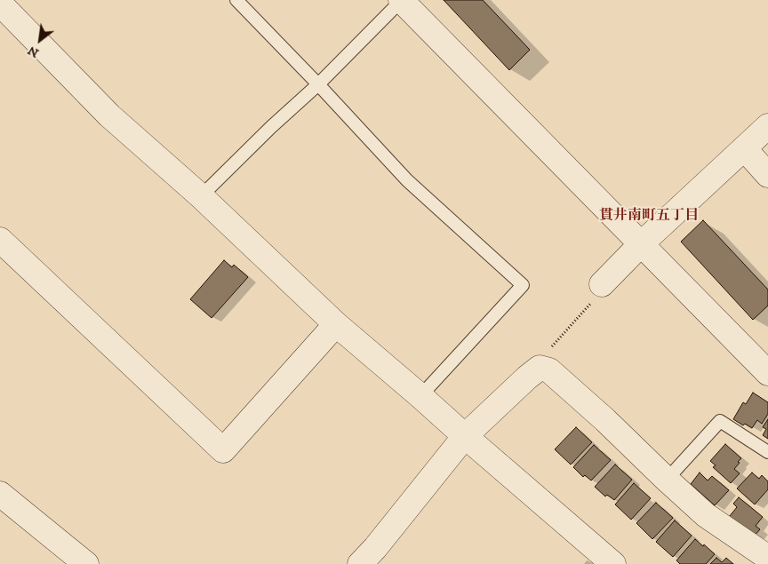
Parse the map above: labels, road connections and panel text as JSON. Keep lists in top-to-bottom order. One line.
{"districts":["貫井南町五丁目"],"north":"bottom left"}
